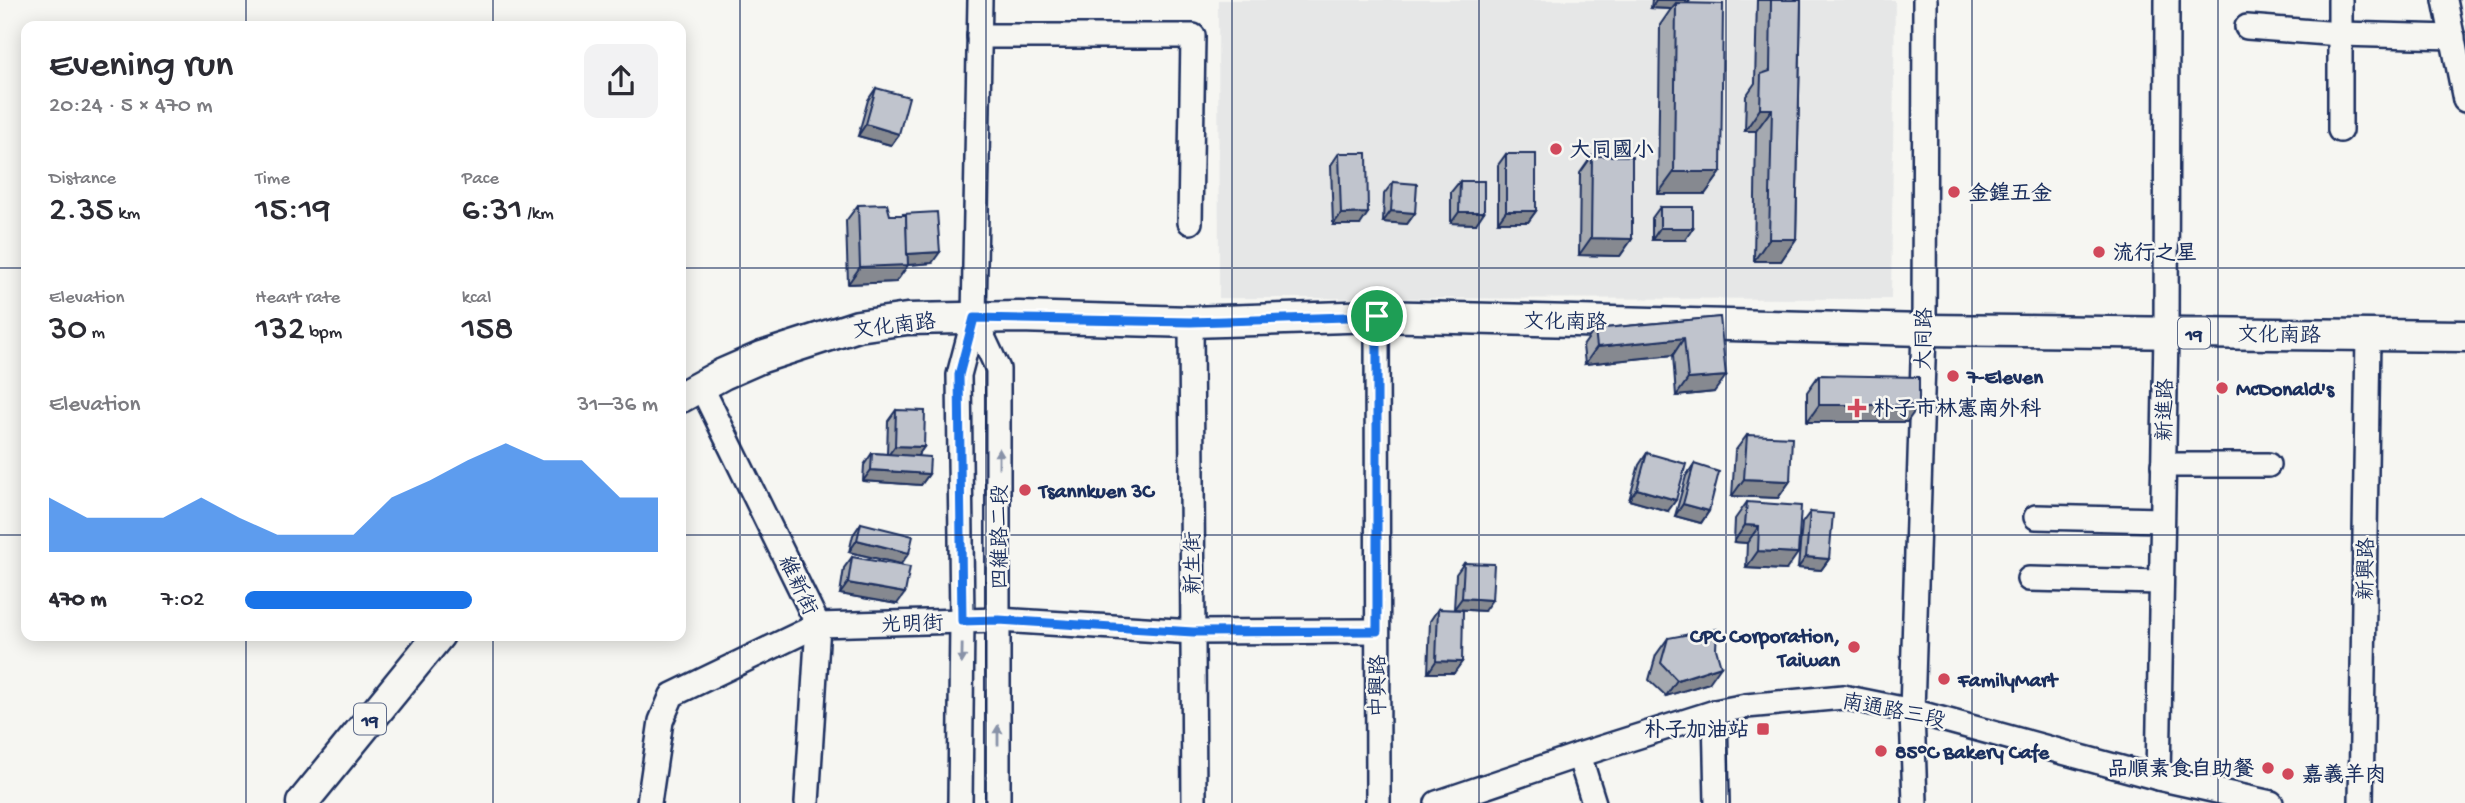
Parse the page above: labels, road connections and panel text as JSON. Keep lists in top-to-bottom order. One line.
{"streets":{"main road":["文化南路","19"],"street":["大同路","新進路","四維路二段","新生街","新興路","維新街","光明街","中興路","南通路三段"]},"crossings":[["文化南路","大同路"],["文化南路","新進路"],["文化南路","四維路二段"],["文化南路","新生街"],["文化南路","新興路"],["文化南路","維新街"],["文化南路","中興路"],["大同路","南通路三段"],["新進路","南通路三段"],["四維路二段","光明街"],["新生街","光明街"],["維新街","光明街"],["光明街","中興路"]],"places":{"other":["大同國小","金鍠五金","流行之星","7-Eleven","McDonald's","Tsannkuen 3C","CPC Corporation, Taiwan","FamilyMart","85°C Bakery Cafe","品順素食自助餐","嘉義羊肉"],"health":["朴子市林憲南外科"],"transit":["朴子加油站"]},"page":{"heading":["Evening run","20:24 · 5 × 470 m"],"stats":[["Distance","2.35 km"],["Time","15:19"],["Pace","6:31 /km"],["Elevation","30 m"],["Heart rate","132 bpm"],["kcal","158"]],"chart":["Elevation","31–36 m"],"list":[{"name":"470 m","note":"7:02"}]}}
